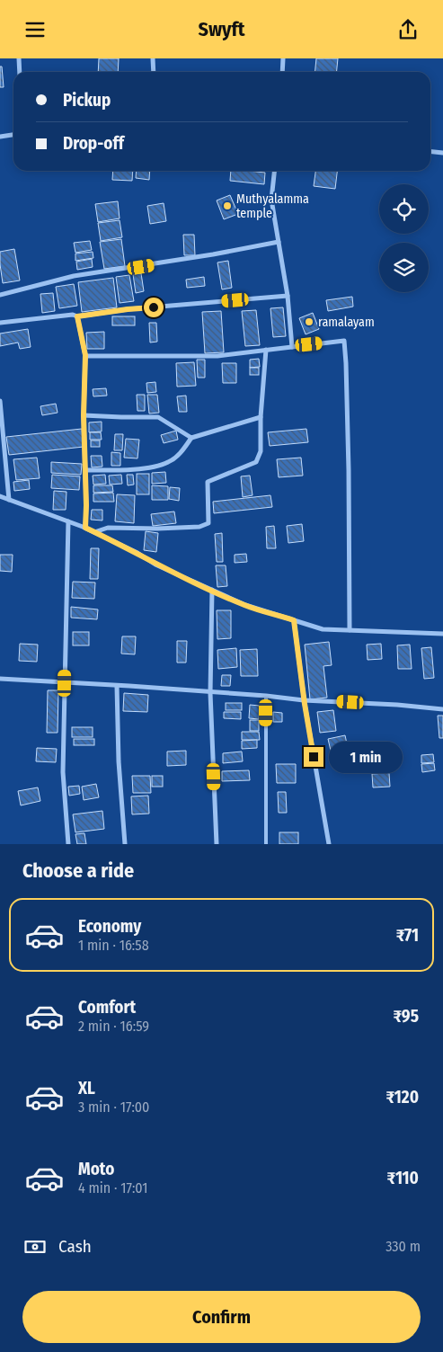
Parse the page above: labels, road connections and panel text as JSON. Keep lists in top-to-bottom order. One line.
{"places":["Muthyalamma temple","ramalayam"],"page":{"header":"Swyft","banner":["Pickup","Drop-off"],"bubble":"1 min","heading":"Choose a ride","list":[{"name":"Economy","note":"1 min · 16:58","value":"₹71"},{"name":"Comfort","note":"2 min · 16:59","value":"₹95"},{"name":"XL","note":"3 min · 17:00","value":"₹120"},{"name":"Moto","note":"4 min · 17:01","value":"₹110"}],"pay":["Cash","330 m"],"buttons":"Confirm"}}
